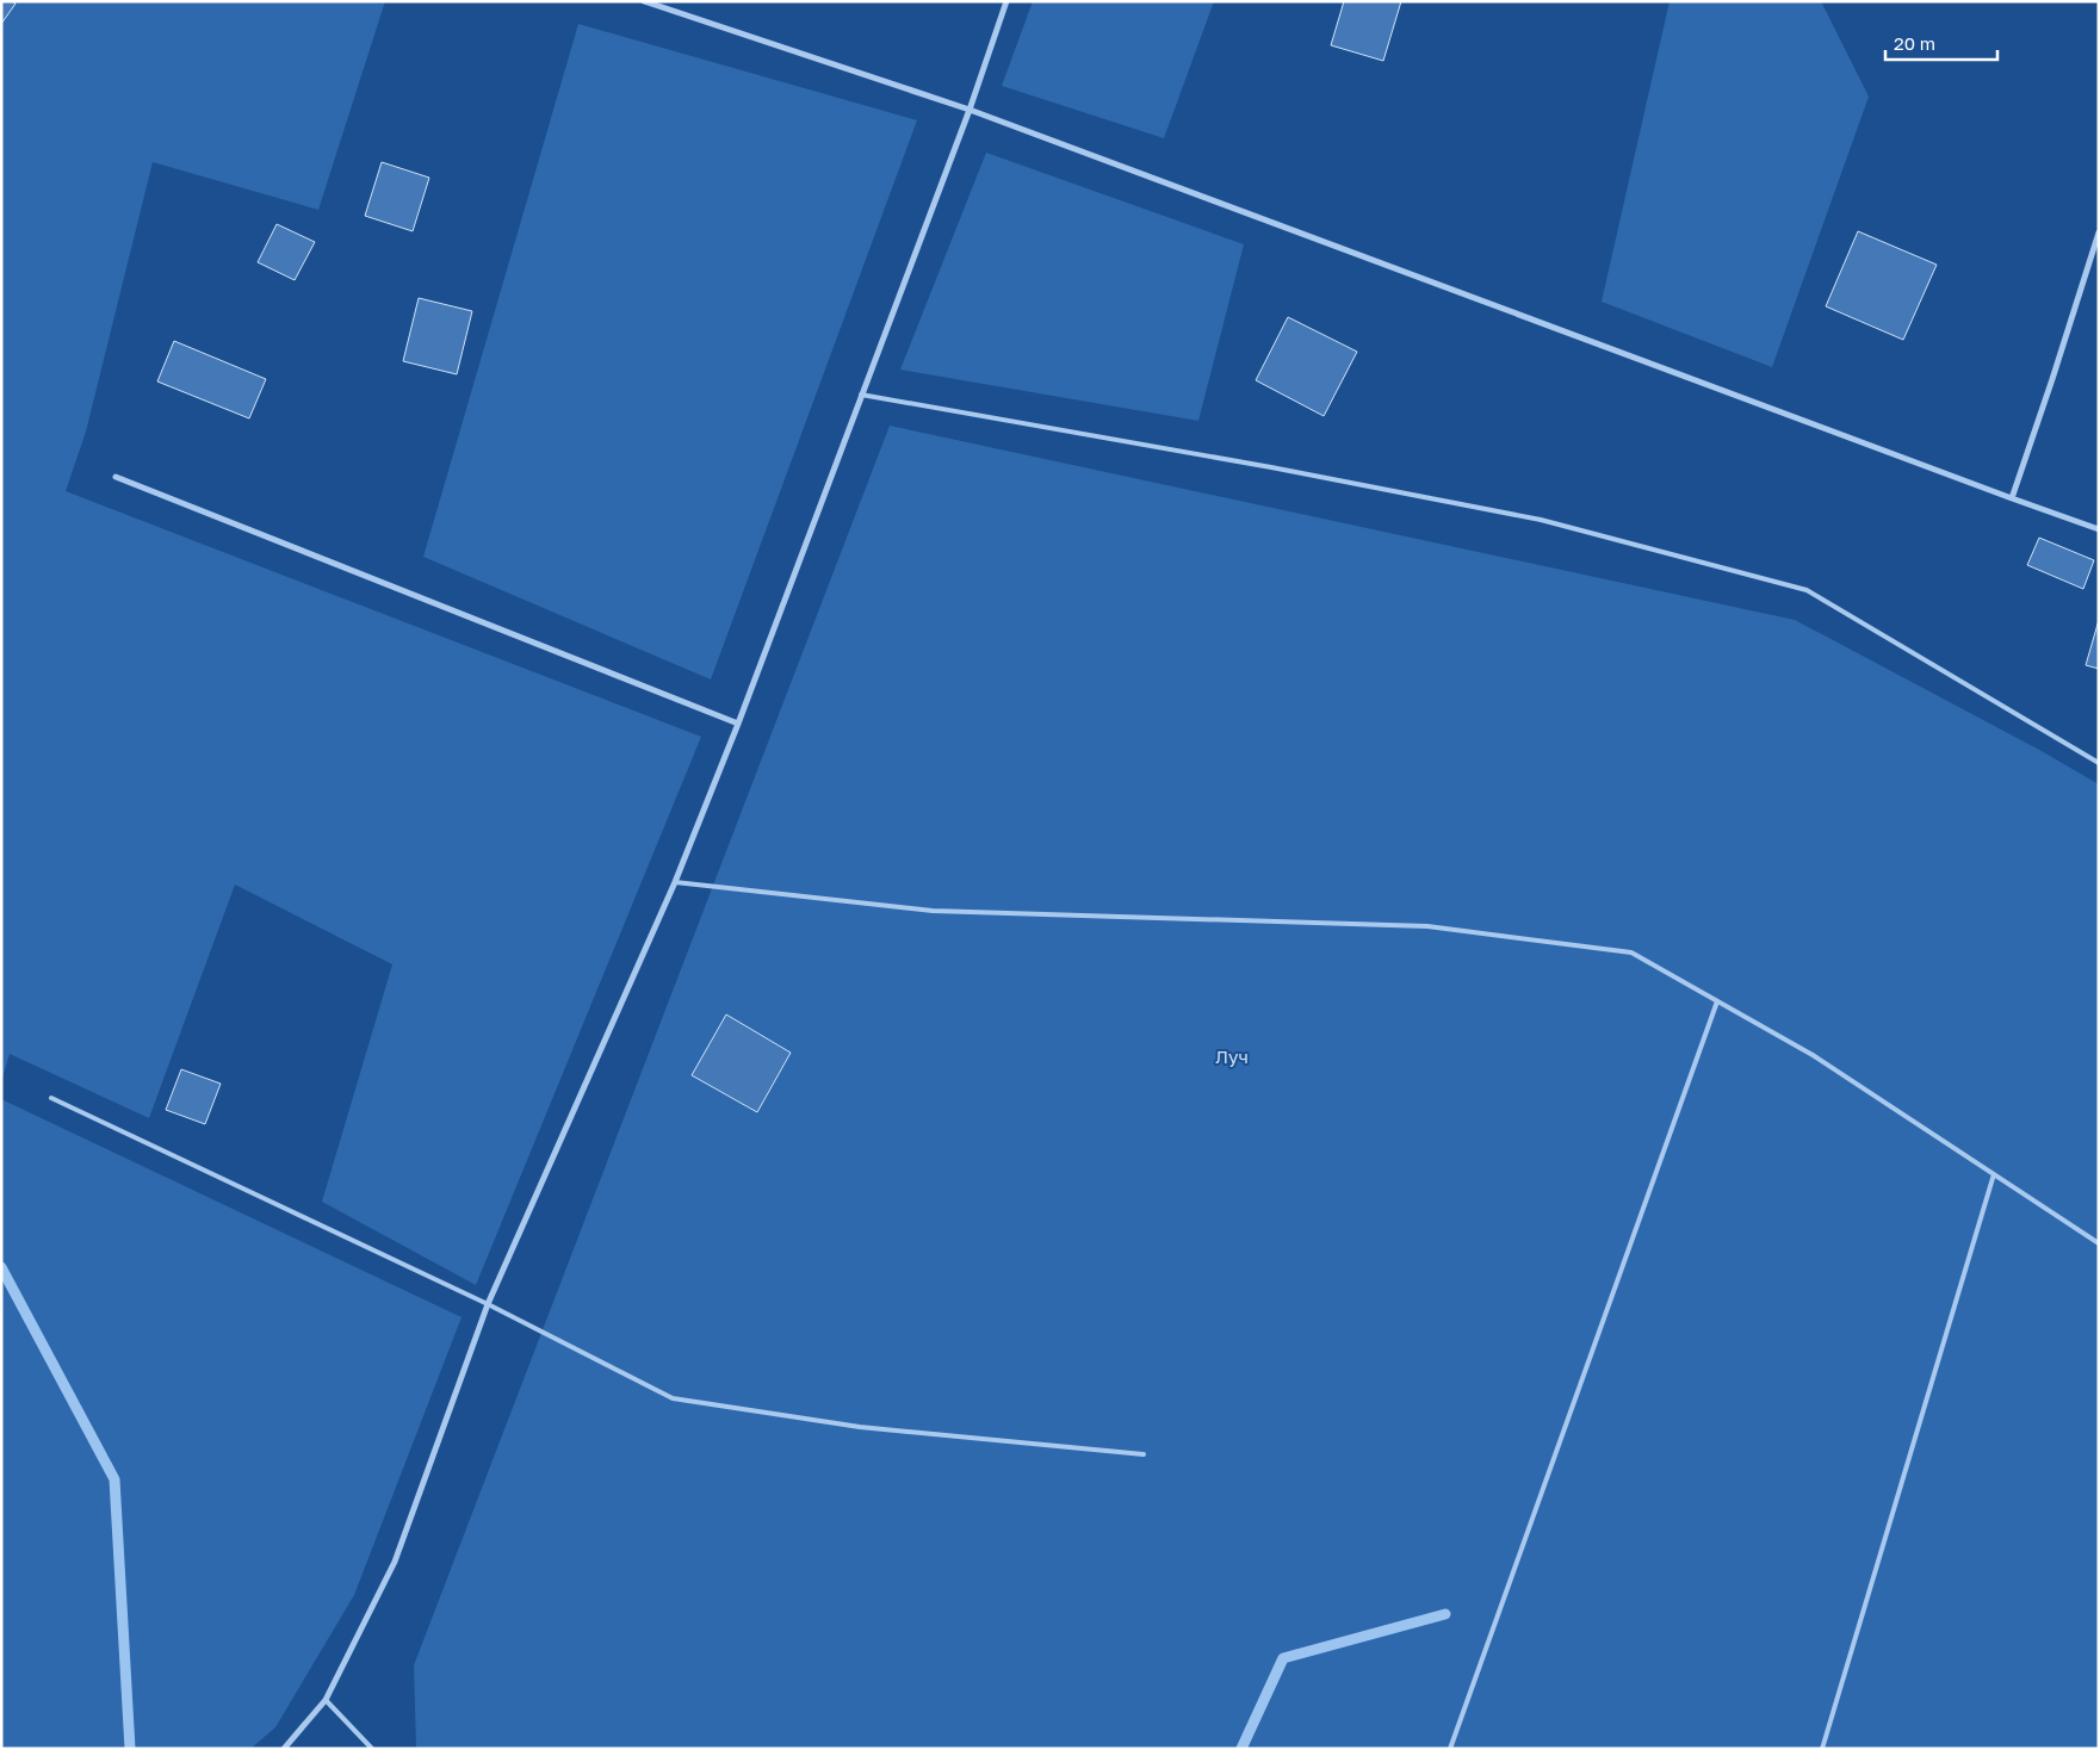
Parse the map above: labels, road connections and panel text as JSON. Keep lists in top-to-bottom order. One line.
{"parks":["Луч"],"scale_bar":"20 m"}
